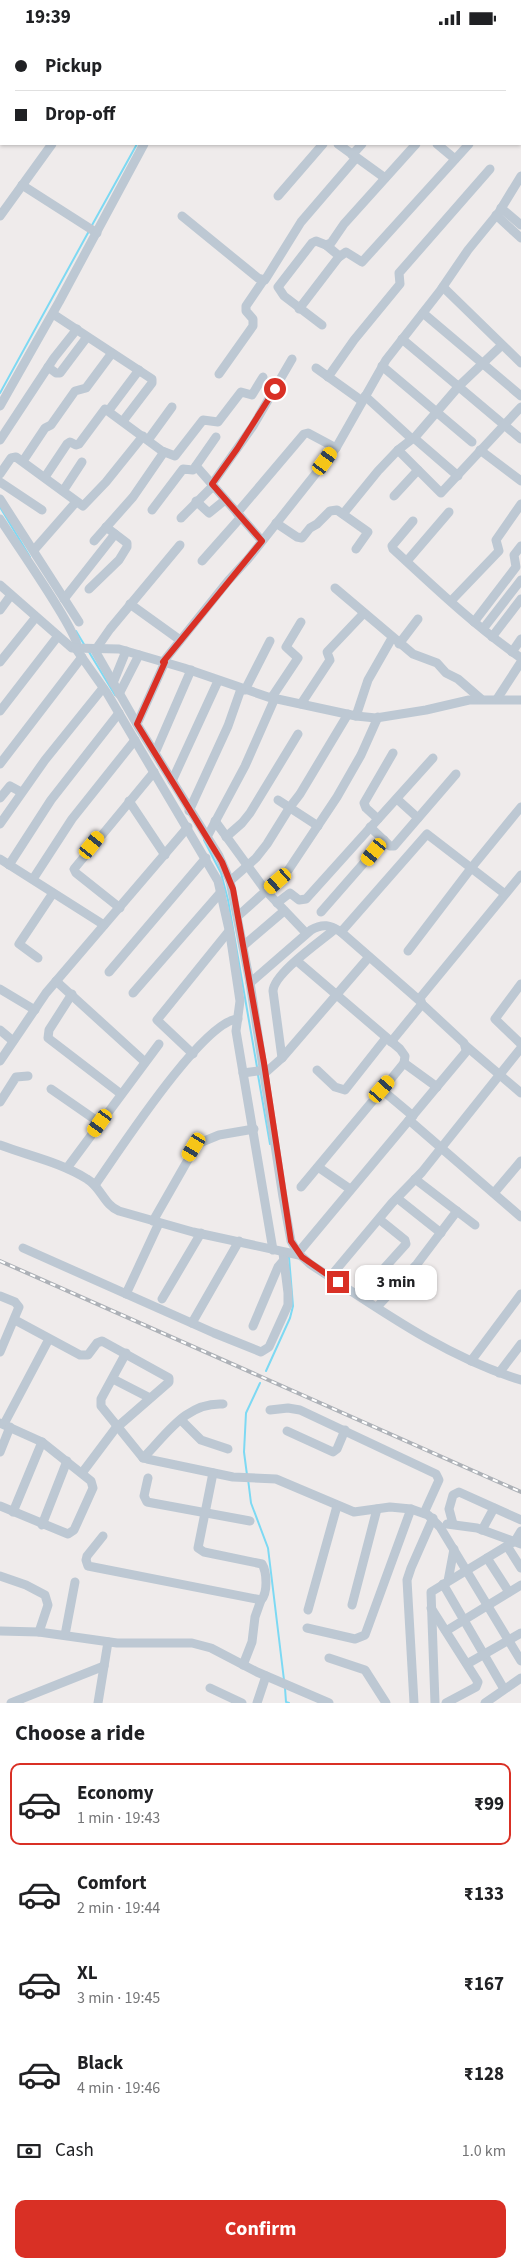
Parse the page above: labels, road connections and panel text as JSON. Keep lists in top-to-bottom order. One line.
{"page":{"status":"19:39","banner":["Pickup","Drop-off"],"bubble":"3 min","heading":"Choose a ride","list":[{"name":"Economy","note":"1 min · 19:43","value":"₹99"},{"name":"Comfort","note":"2 min · 19:44","value":"₹133"},{"name":"XL","note":"3 min · 19:45","value":"₹167"},{"name":"Black","note":"4 min · 19:46","value":"₹128"}],"pay":["Cash","1.0 km"],"buttons":"Confirm"}}
